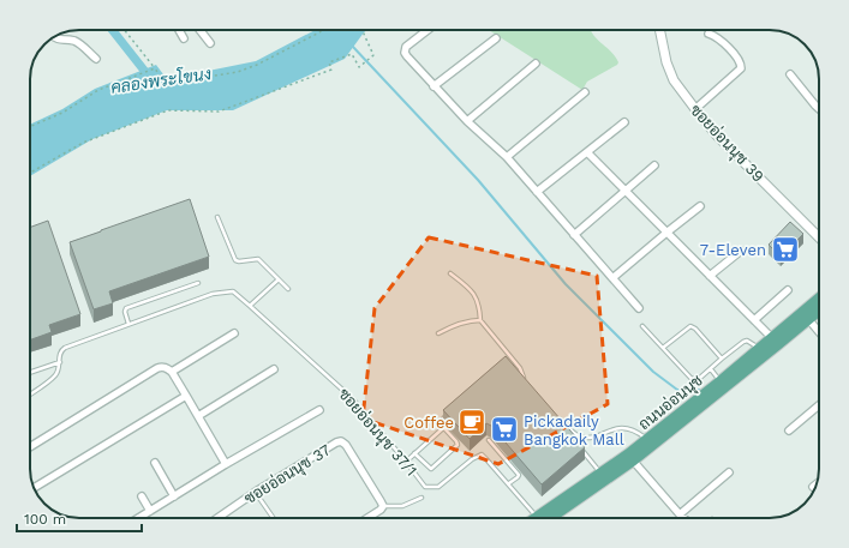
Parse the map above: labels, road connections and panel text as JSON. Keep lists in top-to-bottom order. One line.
{"streets":{"main road":["ถนนอ่อนนุช"],"street":["ซอยอ่อนนุช 39","ซอยอ่อนนุช 37"],"lane":["ซอยอ่อนนุช 37/1"]},"water":["คลองพระโขนง"],"places":{"supermarket":["7-Eleven","Pickadaily Bangkok Mall"],"cafe":["Coffee"]},"scale_bar":"100 m"}
